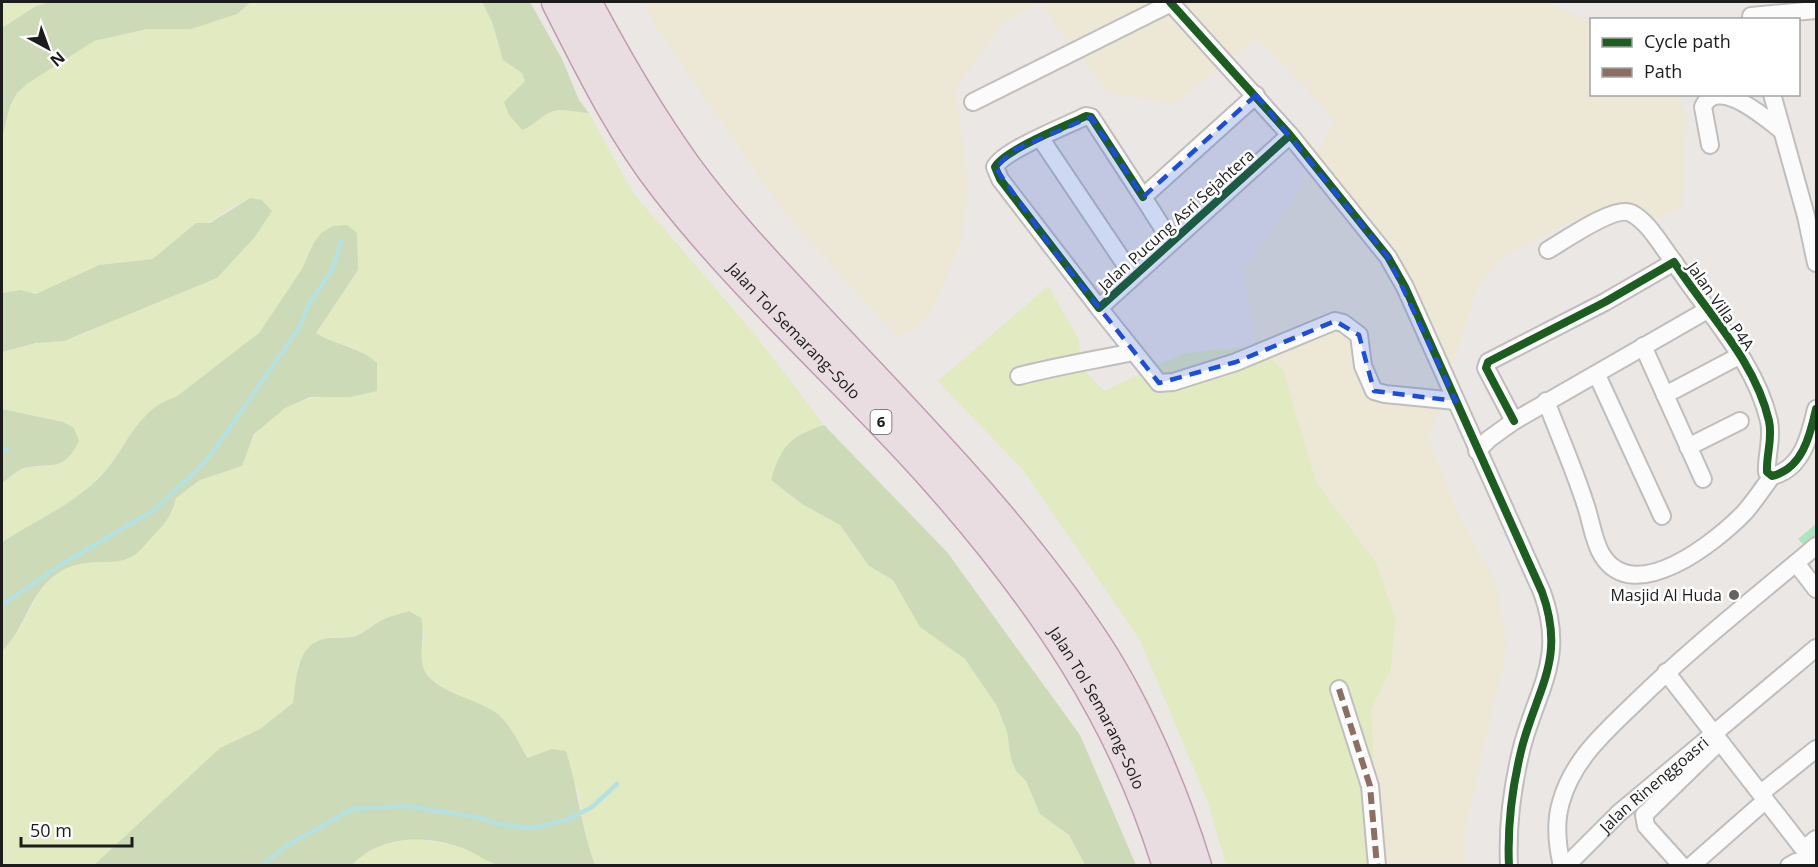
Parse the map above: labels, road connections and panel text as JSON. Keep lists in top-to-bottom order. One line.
{"streets":{"highway":["Jalan Tol Semarang–Solo","6"],"street":["Jalan Pucung Asri Sejahtera","Jalan Villa P4A","Jalan Rinenggoasri"]},"places":["Masjid Al Huda"],"legend":["Cycle path","Path"],"scale_bar":"50 m","north":"bottom right"}
